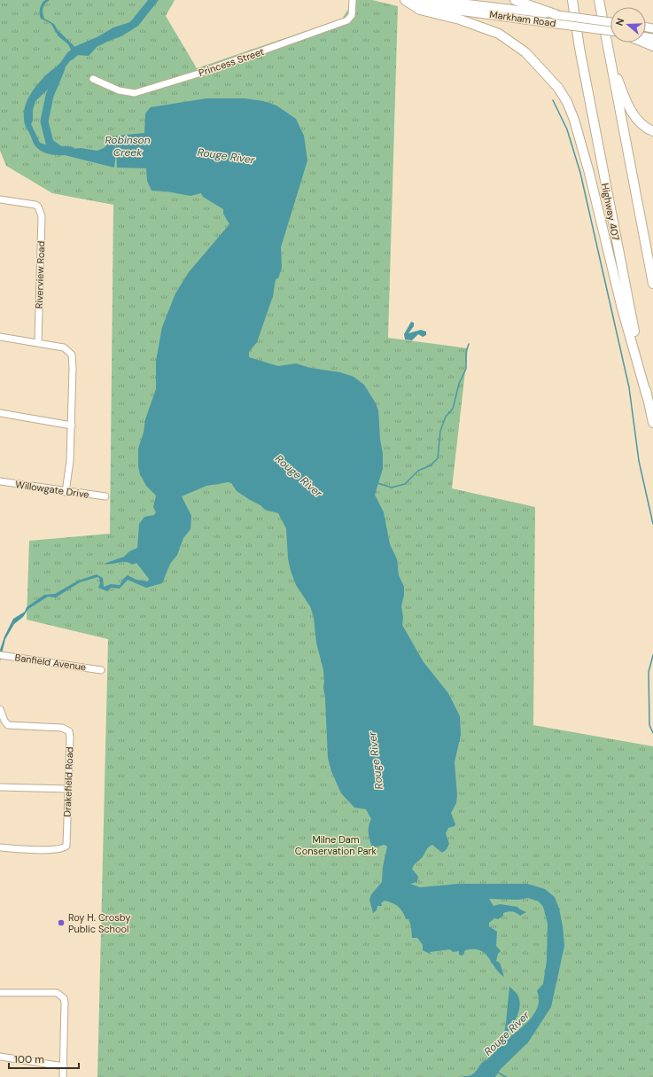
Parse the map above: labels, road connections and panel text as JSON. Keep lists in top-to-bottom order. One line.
{"streets":{"highway":["Highway 407"],"main road":["Markham Road"],"street":["Princess Street","Riverview Road","Willowgate Drive","Banfield Avenue","Drakefield Road"]},"water":["Robinson Creek","Rouge River"],"parks":["Milne Dam Conservation Park"],"places":["Roy H. Crosby Public School"],"scale_bar":"100 m","north":"left"}
